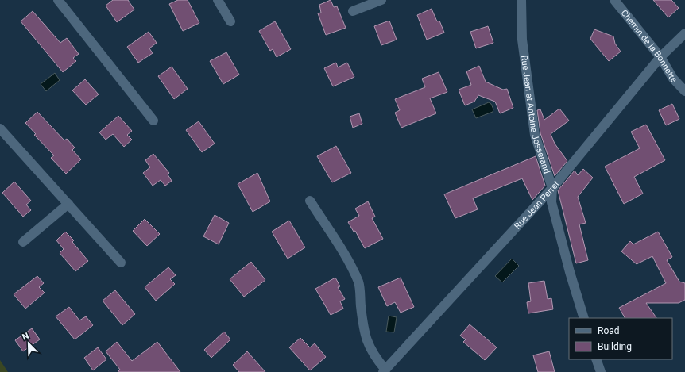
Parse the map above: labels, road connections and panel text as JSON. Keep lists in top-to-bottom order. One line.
{"streets":{"street":["Chemin de la Bonnette","Rue Jean et Antoine Josserand","Rue Jean Perret"]},"crossings":[["Chemin de la Bonnette","Rue Jean Perret"],["Rue Jean et Antoine Josserand","Rue Jean Perret"]],"legend":["Road","Building"],"north":"top left"}
